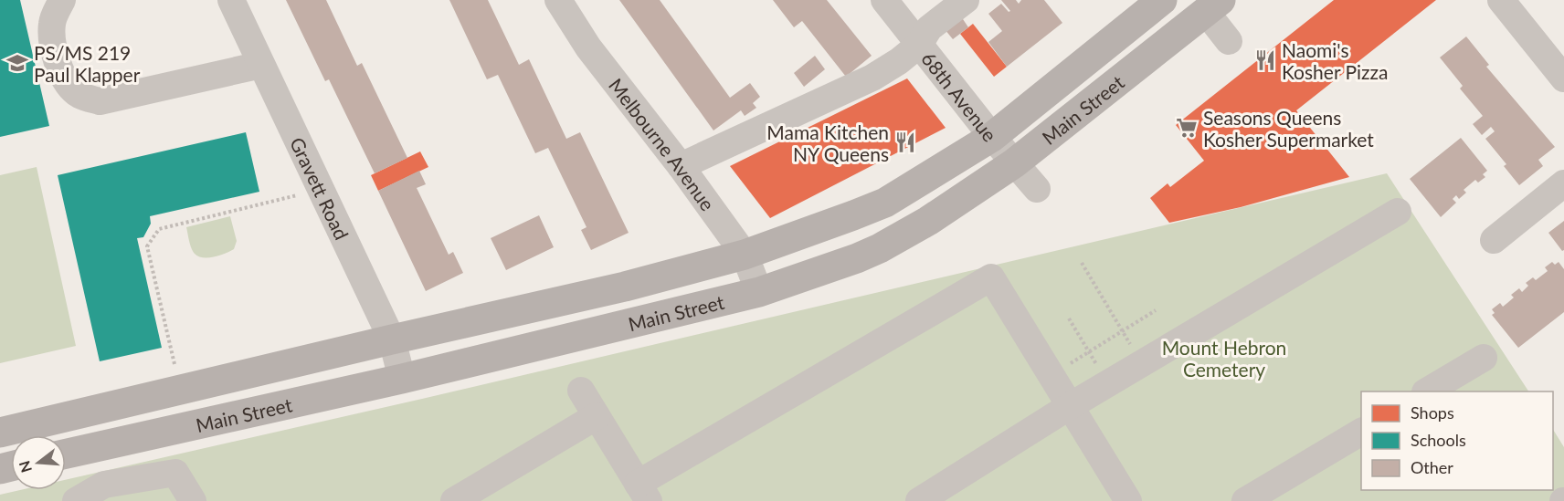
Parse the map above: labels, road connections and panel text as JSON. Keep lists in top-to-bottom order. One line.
{"streets":{"main road":["Main Street"],"street":["68th Avenue","Melbourne Avenue","Gravett Road"]},"crossings":[["68th Avenue","Main Street"],["Main Street","Melbourne Avenue"],["Main Street","Gravett Road"]],"parks":["Mount Hebron Cemetery"],"places":{"restaurant":["Naomi's Kosher Pizza","Mama Kitchen NY Queens"],"school or university":["PS/MS 219 Paul Klapper"],"supermarket":["Seasons Queens Kosher Supermarket"]},"legend":["Shops","Schools","Other"],"north":"left"}
